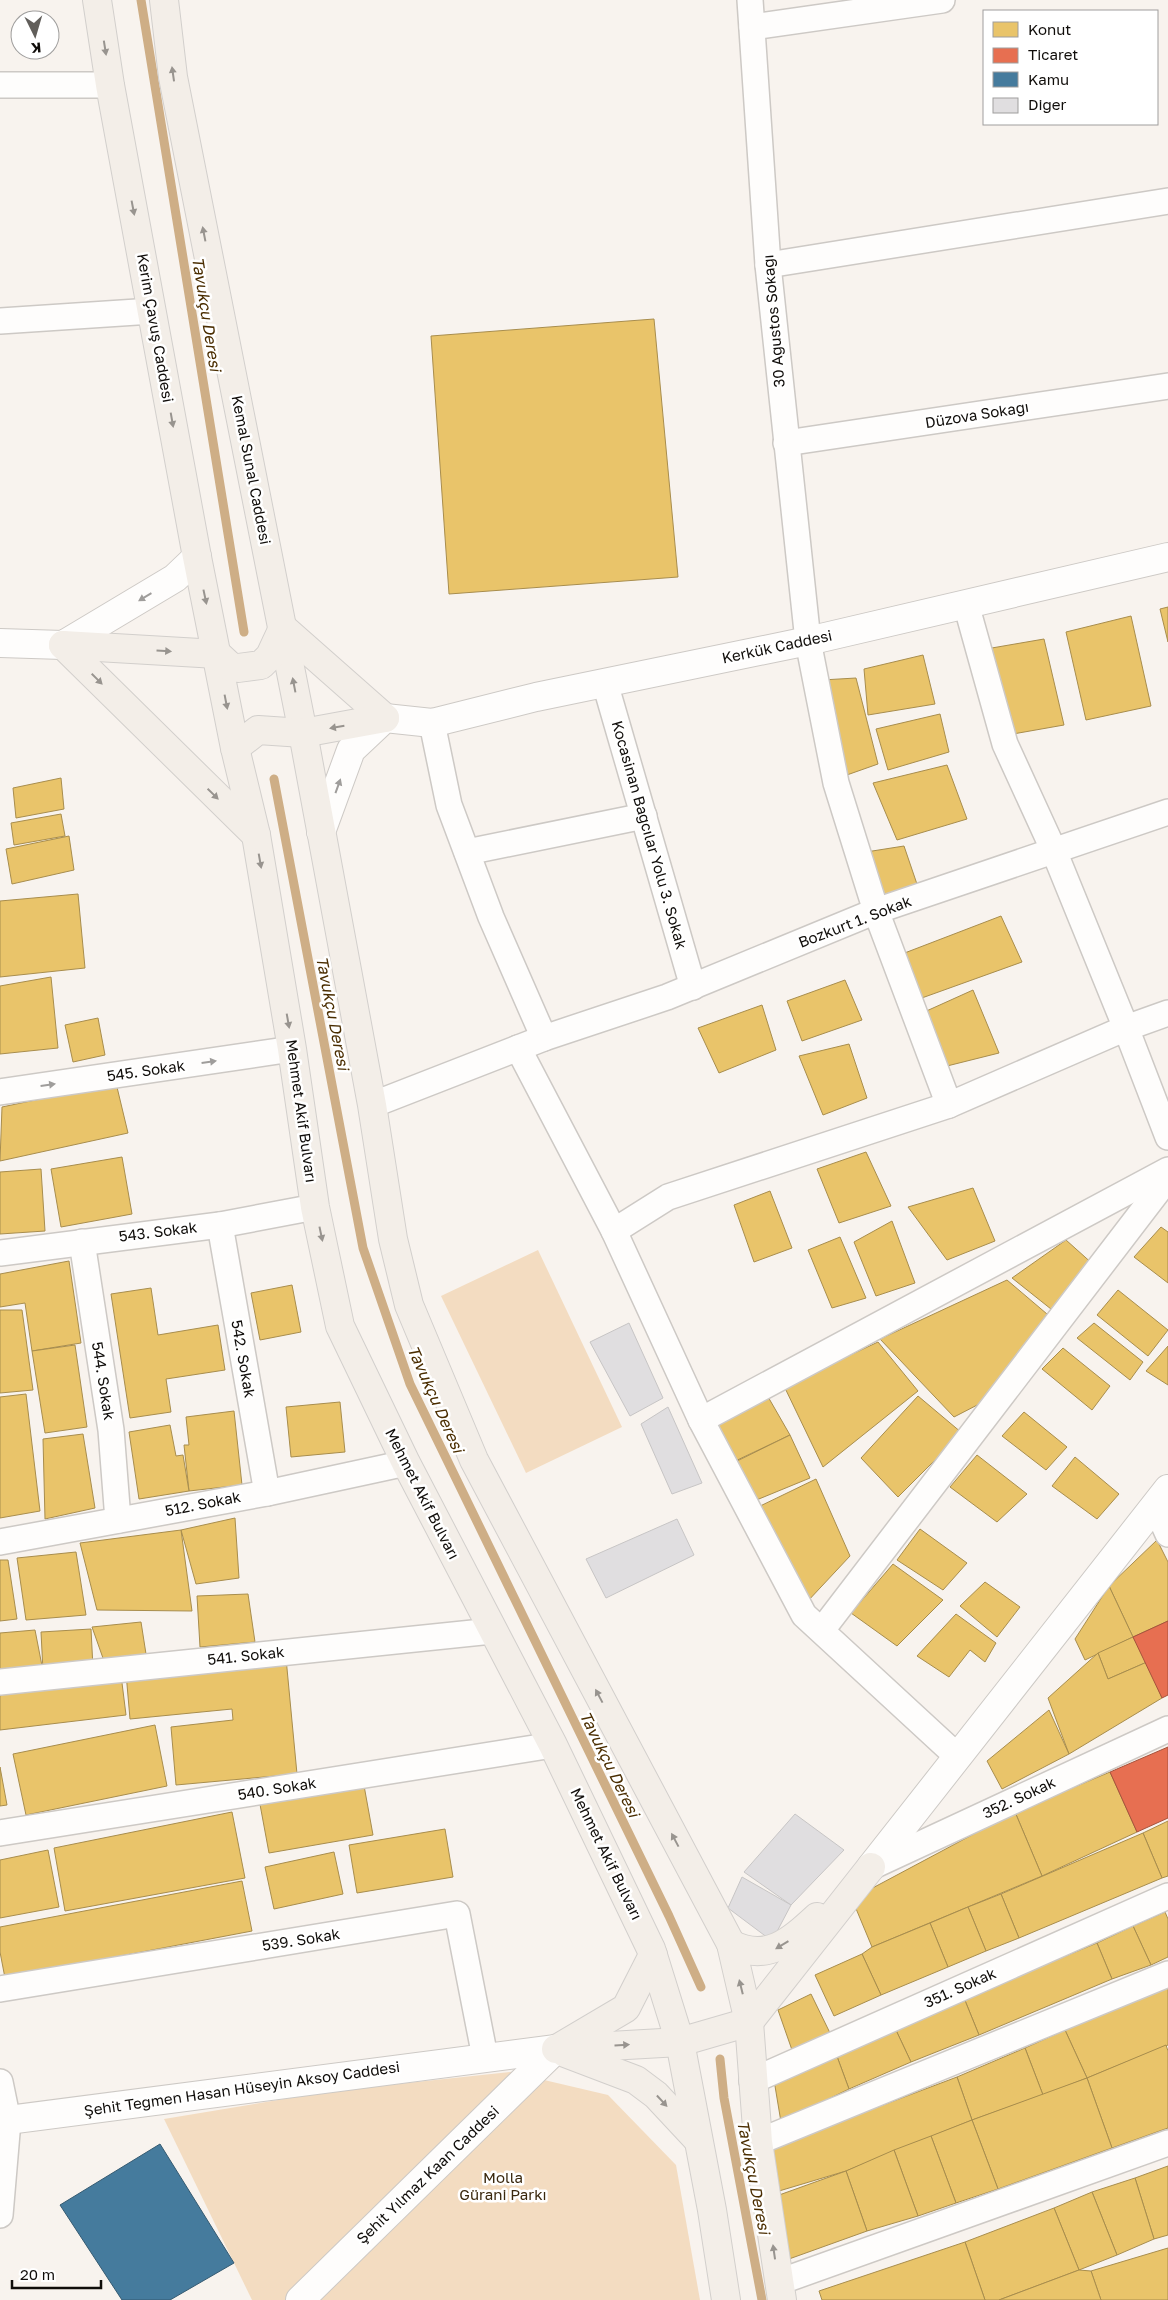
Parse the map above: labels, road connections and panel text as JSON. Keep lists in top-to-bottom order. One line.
{"streets":{"main road":["Kerim Çavuş Caddesi","Kemal Sunal Caddesi","Mehmet Akif Bulvarı"],"street":["30 Ağustos Sokağı","Düzova Sokağı","Kerkük Caddesi","Kocasinan Bağcılar Yolu 3. Sokak","Bozkurt 1. Sokak","545. Sokak","543. Sokak","542. Sokak","544. Sokak","512. Sokak","541. Sokak","540. Sokak","352. Sokak","539. Sokak","351. Sokak","Şehit Teğmen Hasan Hüseyin Aksoy Caddesi","Şehit Yılmaz Kaan Caddesi"]},"crossings":[["30 Ağustos Sokağı","Düzova Sokağı"],["30 Ağustos Sokağı","Kerkük Caddesi"],["30 Ağustos Sokağı","Bozkurt 1. Sokak"],["Kerim Çavuş Caddesi","Mehmet Akif Bulvarı"],["Kerkük Caddesi","Kocasinan Bağcılar Yolu 3. Sokak"],["Kocasinan Bağcılar Yolu 3. Sokak","Bozkurt 1. Sokak"],["545. Sokak","Mehmet Akif Bulvarı"],["Mehmet Akif Bulvarı","543. Sokak"],["Mehmet Akif Bulvarı","512. Sokak"],["Mehmet Akif Bulvarı","541. Sokak"],["Mehmet Akif Bulvarı","540. Sokak"],["543. Sokak","542. Sokak"],["543. Sokak","544. Sokak"],["542. Sokak","512. Sokak"],["544. Sokak","512. Sokak"],["539. Sokak","Şehit Teğmen Hasan Hüseyin Aksoy Caddesi"],["Şehit Teğmen Hasan Hüseyin Aksoy Caddesi","Şehit Yılmaz Kaan Caddesi"]],"one_way":["Kerim Çavuş Caddesi","Kemal Sunal Caddesi","545. Sokak"],"water":["Tavukçu Deresi"],"parks":["Molla Gürani Parkı"],"legend":["Konut","Ticaret","Kamu","Diğer"],"scale_bar":"20 m","north":"bottom"}
